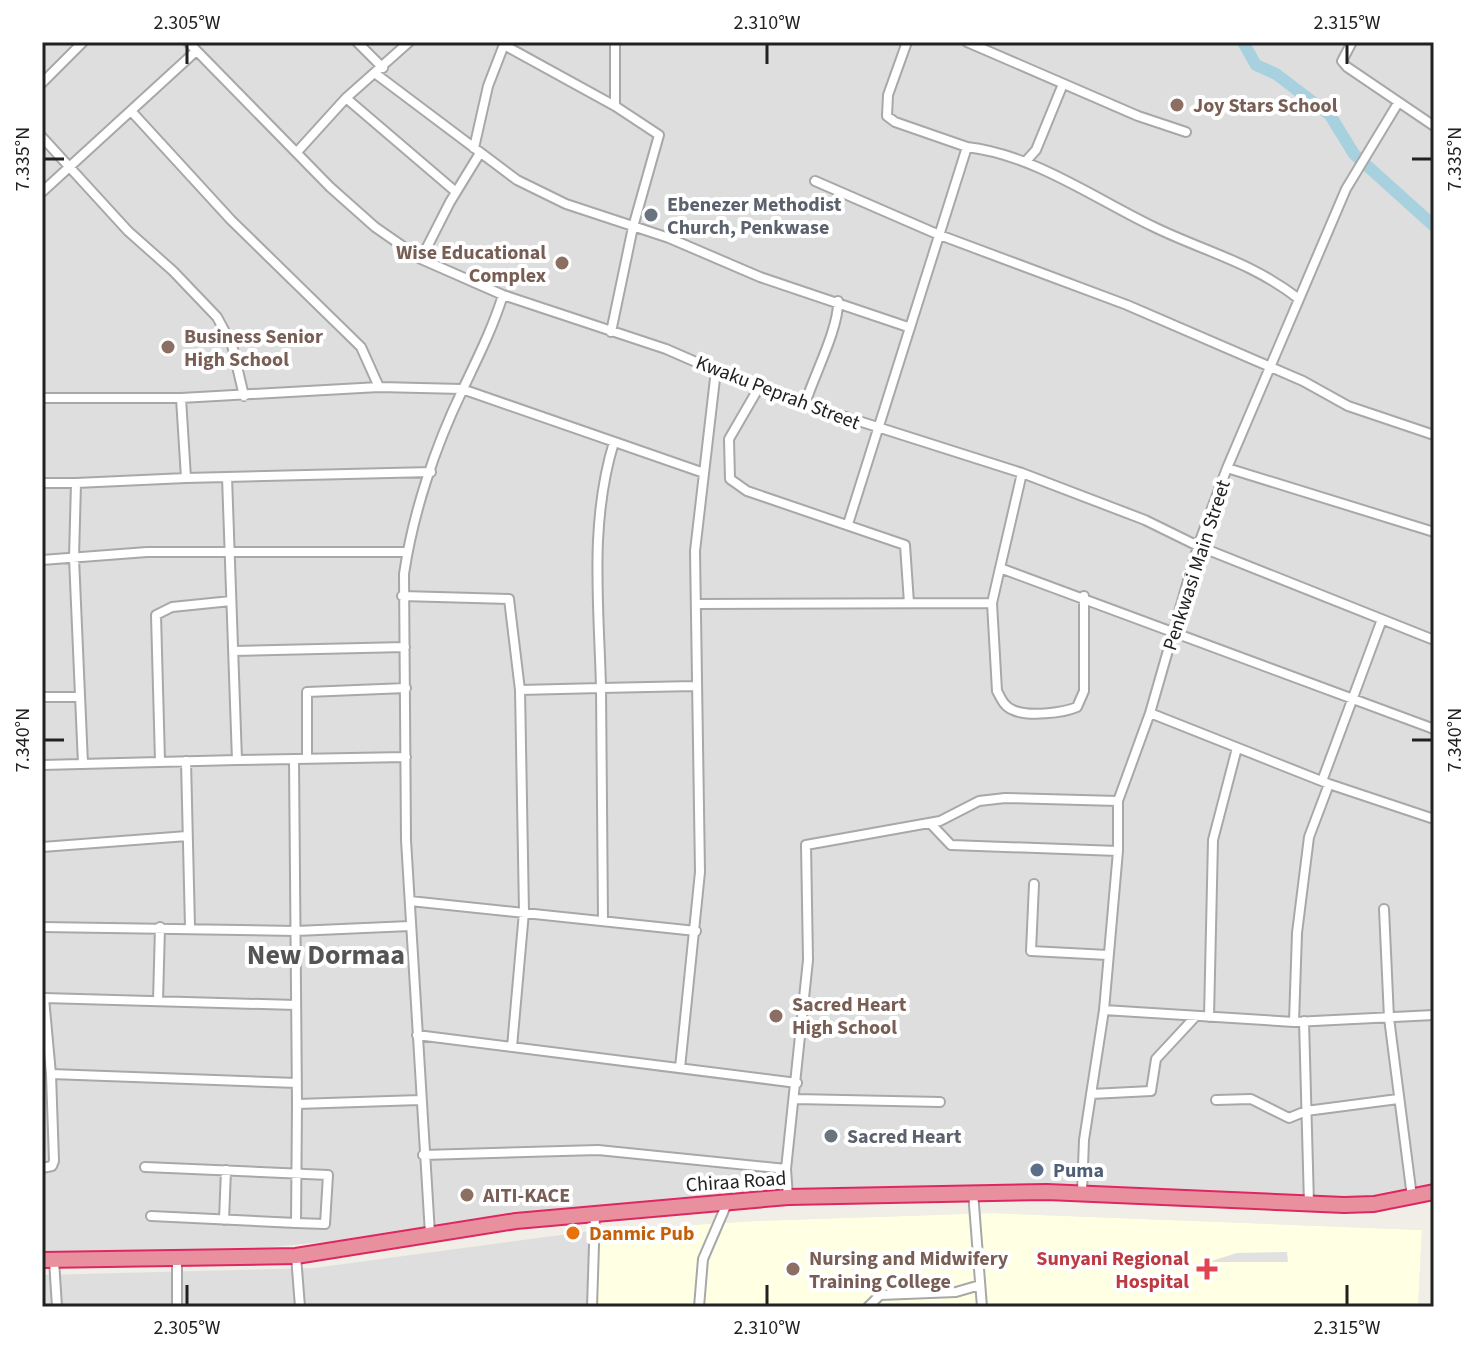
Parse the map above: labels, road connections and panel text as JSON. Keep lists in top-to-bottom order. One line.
{"streets":{"highway":["Chiraa Road"],"street":["Kwaku Peprah Street","Penkwasi Main Street"]},"crossings":[["Kwaku Peprah Street","Penkwasi Main Street"],["Penkwasi Main Street","Chiraa Road"]],"districts":["New Dormaa"],"places":{"other":["Joy Stars School","Ebenezer Methodist Church, Penkwase","Wise Educational Complex","Business Senior High School","Sacred Heart High School","Sacred Heart","Puma","AITI-KACE","Danmic Pub","Nursing and Midwifery Training College"],"health":["Sunyani Regional Hospital"]},"coordinates":["2.305°W","2.310°W","2.315°W","7.335°N","7.340°N"]}
